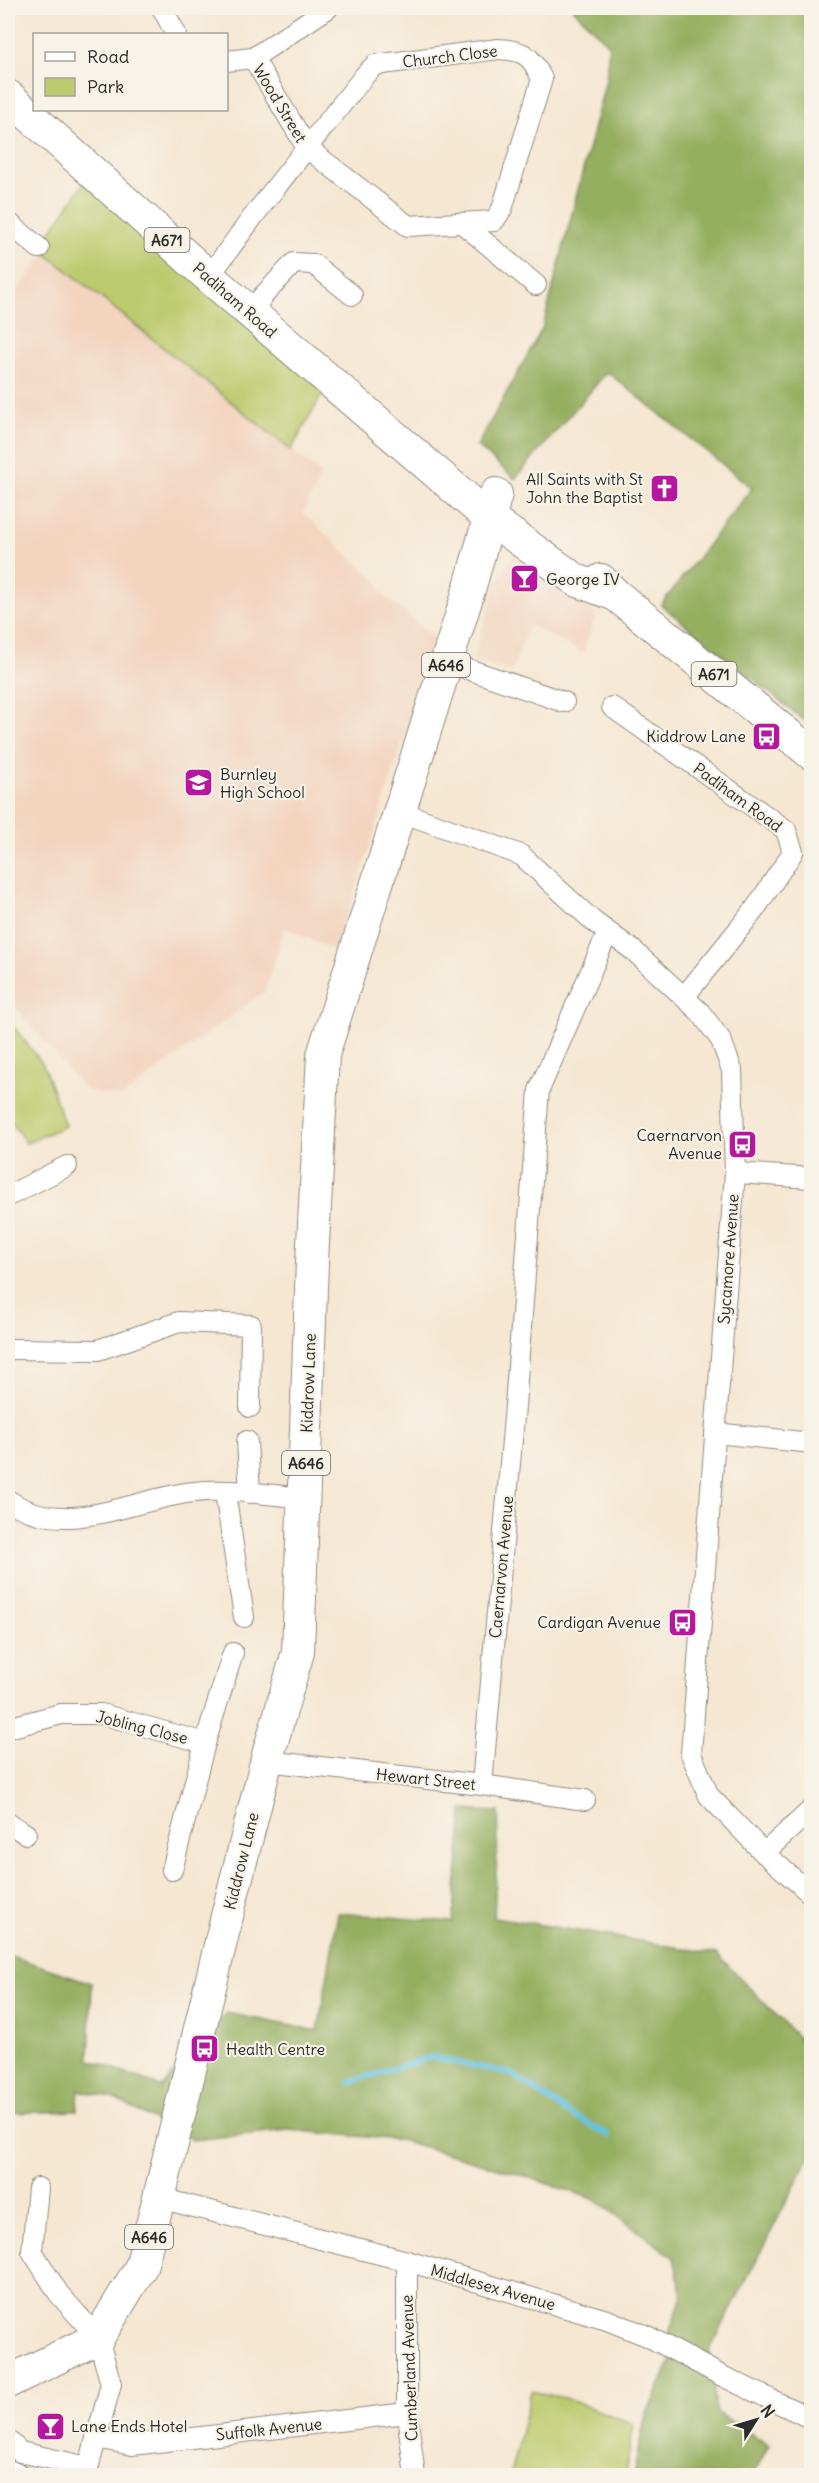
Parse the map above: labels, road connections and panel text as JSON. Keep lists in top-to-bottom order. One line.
{"streets":{"main road":["A671","Padiham Road","A646","Kiddrow Lane"],"street":["Church Close","Wood Street","Sycamore Avenue","Caernarvon Avenue","Jobling Close","Hewart Street","Middlesex Avenue","Cumberland Avenue","Suffolk Avenue"]},"crossings":[["Church Close","Wood Street"],["Church Close","Padiham Road"],["Padiham Road","Sycamore Avenue"],["Padiham Road","Kiddrow Lane"],["Sycamore Avenue","Kiddrow Lane"],["Sycamore Avenue","Caernarvon Avenue"],["Kiddrow Lane","Hewart Street"],["Kiddrow Lane","Middlesex Avenue"],["Caernarvon Avenue","Hewart Street"],["Middlesex Avenue","Cumberland Avenue"],["Cumberland Avenue","Suffolk Avenue"]],"places":{"church":["All Saints with St John the Baptist"],"bar":["George IV","Lane Ends Hotel"],"bus stop":["Kiddrow Lane","Caernarvon Avenue","Cardigan Avenue","Health Centre"],"school or university":["Burnley High School"]},"legend":["Road","Park"],"north":"top right"}
